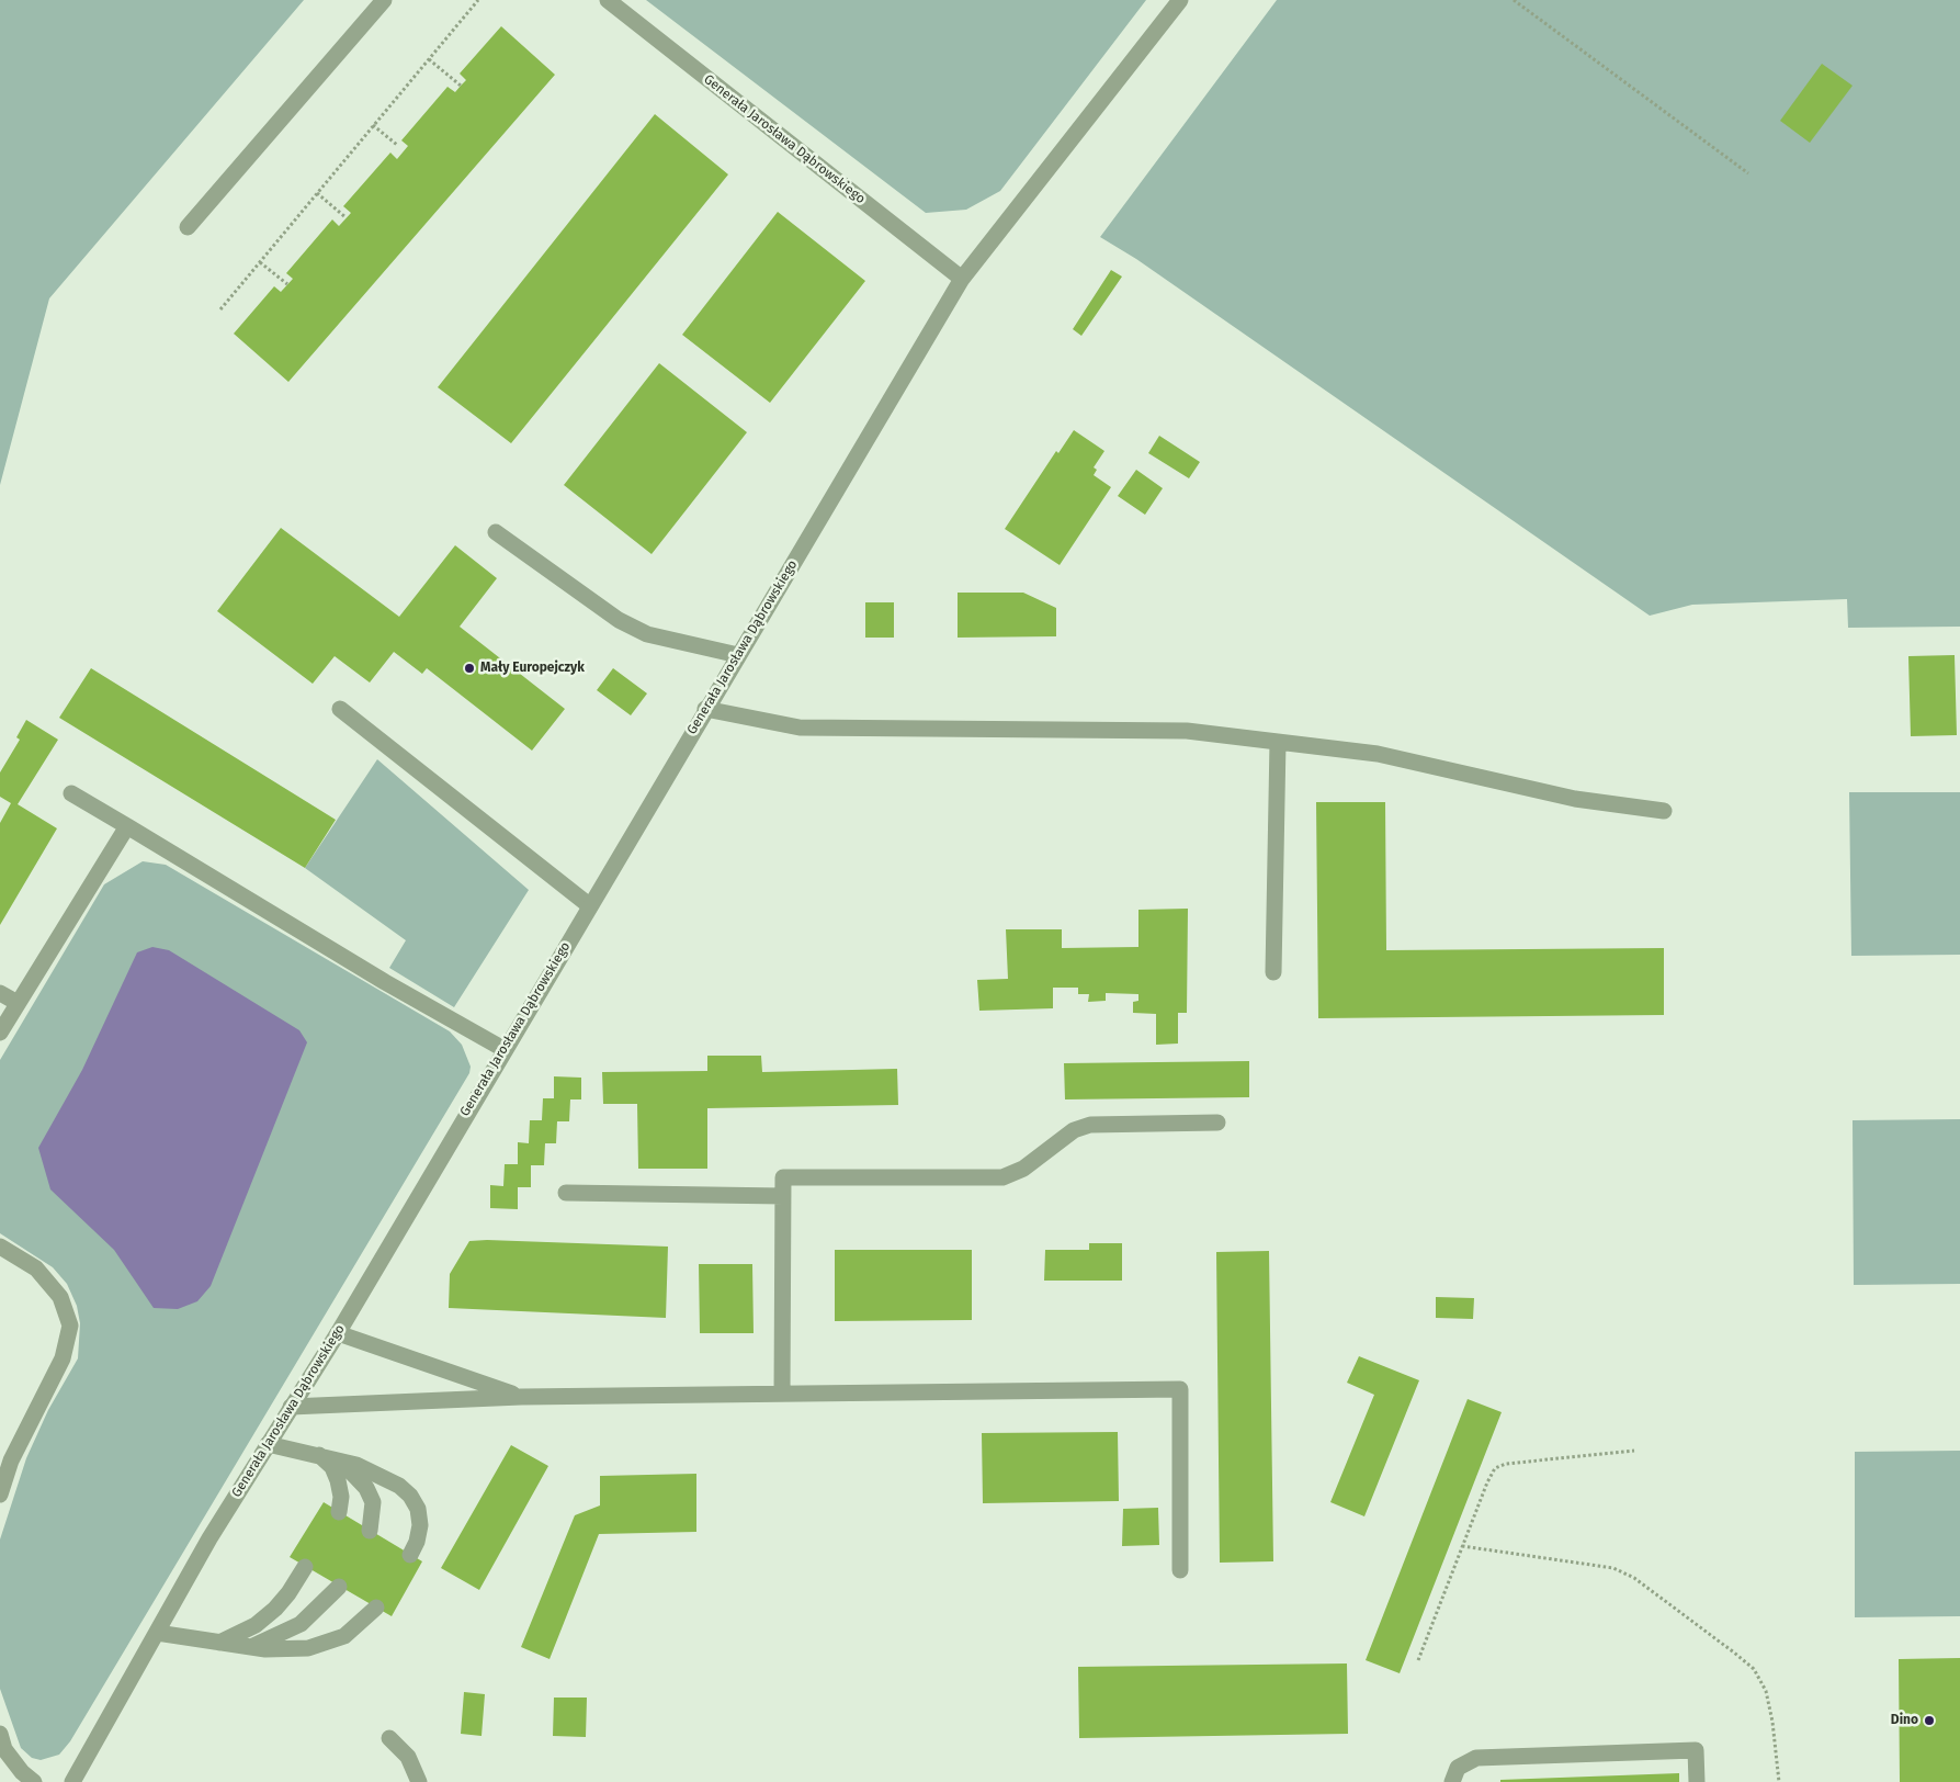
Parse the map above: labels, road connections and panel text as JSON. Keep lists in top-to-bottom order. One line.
{"streets":{"street":["Generała Jarosława Dąbrowskiego"]},"places":["Mały Europejczyk","Dino"]}
